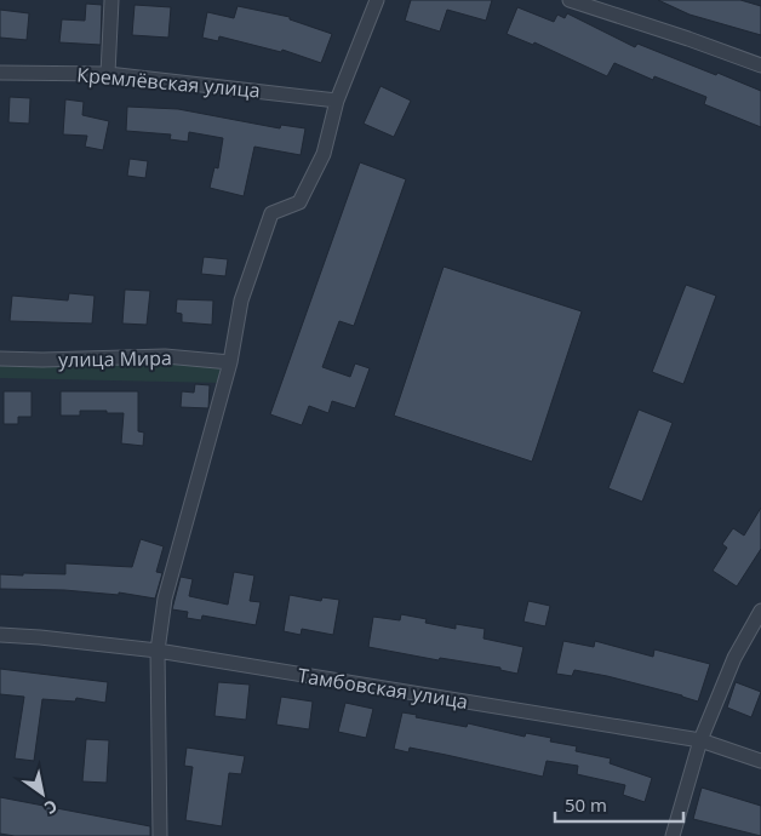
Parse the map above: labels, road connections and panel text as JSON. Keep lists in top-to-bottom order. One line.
{"streets":{"street":["Кремлёвская улица","улица Мира","Тамбовская улица"]},"scale_bar":"50 m","north":"bottom right"}
